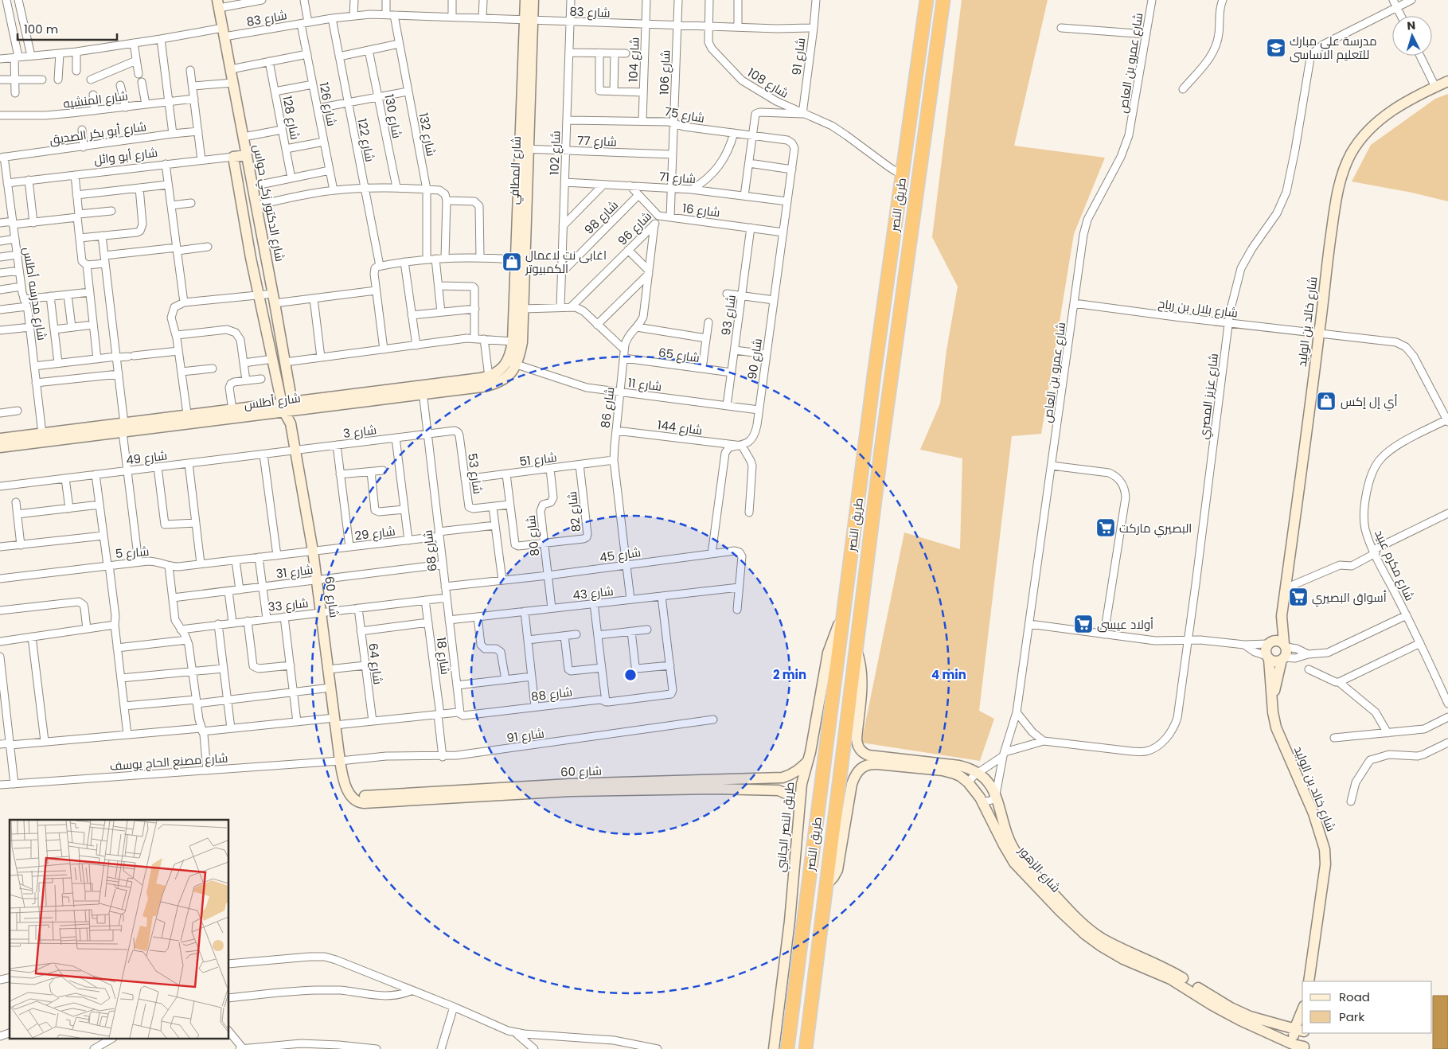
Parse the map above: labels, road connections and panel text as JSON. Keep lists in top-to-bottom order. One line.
{"streets":{"highway":["طريق النصر"],"street":["شارع 83","شارع 91","شارع 104","شارع عمرو بن العاص","شارع 106","شارع 108","شارع المنشيه","شارع 126","شارع 75","شارع 130","شارع 128","شارع أبو بكر الصديق","شارع 132","شارع 122","شارع 77","شارع 102","شارع أبو وائل","شارع المطافي","شارع 71","شارع الدكتور زكي حواس","شارع 16","شارع 98","شارع 96","شارع مدرسه أطلس","شارع بلال بن رباح","شارع 93","شارع خالد بن الوليد","شارع 65","شارع 90","شارع 11","شارع عزيز المصري","شارع أطلس","شارع 86","شارع 144","شارع 3","شارع 49","شارع 51","شارع 53","شارع 82","شارع 29","شارع 80","شارع 68","شارع 5","شارع 45","شارع مكرم عبيد","شارع 31","شارع 43","شارع 60","شارع 33","شارع 18","شارع 64","شارع 88","شارع مصنع الحاج يوسف","طريق النصر الجانبي","شارع الزهور"]},"crossings":[["شارع 83","شارع 91"],["شارع 83","شارع 104"],["شارع 83","شارع 106"],["شارع 83","شارع 108"],["شارع 83","شارع 126"],["شارع 83","شارع 132"],["شارع 83","شارع 122"],["شارع 83","شارع 102"],["شارع 83","شارع المطافي"],["شارع 83","شارع الدكتور زكي حواس"],["شارع 91","شارع 108"],["شارع 91","شارع 60"],["شارع 91","شارع 18"],["شارع 91","شارع مصنع الحاج يوسف"],["شارع 104","شارع 75"],["شارع عمرو بن العاص","شارع بلال بن رباح"],["شارع عمرو بن العاص","شارع عزيز المصري"],["شارع عمرو بن العاص","شارع الزهور"],["شارع 106","شارع 75"],["شارع 106","شارع 77"],["شارع 106","شارع 71"],["شارع 106","شارع 16"],["شارع 75","شارع 102"],["شارع 75","شارع 90"],["شارع أبو بكر الصديق","شارع مدرسه أطلس"],["شارع 77","شارع 102"],["شارع 77","شارع المطافي"],["شارع 102","شارع 71"],["شارع 102","شارع 98"],["شارع أبو وائل","شارع الدكتور زكي حواس"],["شارع أبو وائل","شارع مدرسه أطلس"],["شارع المطافي","شارع أطلس"],["شارع 71","شارع 90"],["شارع الدكتور زكي حواس","شارع أطلس"],["شارع الدكتور زكي حواس","شارع 60"],["طريق النصر","طريق النصر الجانبي"],["طريق النصر","شارع الزهور"],["شارع 16","شارع 96"],["شارع 16","شارع 93"],["شارع 16","شارع 90"],["شارع 96","شارع 86"],["شارع مدرسه أطلس","شارع أطلس"],["شارع بلال بن رباح","شارع خالد بن الوليد"],["شارع بلال بن رباح","شارع عزيز المصري"],["شارع بلال بن رباح","شارع مكرم عبيد"],["شارع 93","شارع 65"],["شارع 93","شارع 11"],["شارع 65","شارع 86"],["شارع 90","شارع 11"],["شارع 90","شارع 144"],["شارع 90","شارع 45"],["شارع 11","شارع أطلس"],["شارع 11","شارع 86"],["شارع أطلس","شارع 68"],["شارع أطلس","شارع 60"],["شارع 86","شارع 144"],["شارع 86","شارع 51"],["شارع 86","شارع 45"],["شارع 86","شارع 43"],["شارع 3","شارع 49"],["شارع 3","شارع 53"],["شارع 3","شارع 68"],["شارع 3","شارع 60"],["شارع 49","شارع 60"],["شارع 51","شارع 53"],["شارع 51","شارع 82"],["شارع 51","شارع 80"],["شارع 53","شارع 68"],["شارع 82","شارع 80"],["شارع 29","شارع 68"],["شارع 29","شارع 5"],["شارع 29","شارع 60"],["شارع 80","شارع 45"],["شارع 80","شارع 43"],["شارع 68","شارع 45"],["شارع 68","شارع 31"],["شارع 68","شارع 43"],["شارع 68","شارع 33"],["شارع 68","شارع 88"],["شارع 5","شارع 60"],["شارع 45","شارع 43"],["شارع 31","شارع 60"],["شارع 43","شارع 88"],["شارع 60","شارع 33"],["شارع 60","شارع 88"],["شارع 60","شارع مصنع الحاج يوسف"],["شارع 60","طريق النصر الجانبي"],["شارع 33","شارع 18"],["شارع 33","شارع 64"],["شارع 18","شارع 88"],["شارع 64","شارع 88"]],"places":{"school or university":["مدرسة على مبارك للتعليم الاساسى"],"shop":["اغابى نت لاعمال الكمبيوتر","أي إل إكس"],"supermarket":["البصيري ماركت","أسواق البصيري","أولاد عيسى"]},"legend":["Road","Park"],"scale_bar":"100 m","north":"top","rings":["2 min","4 min"]}
